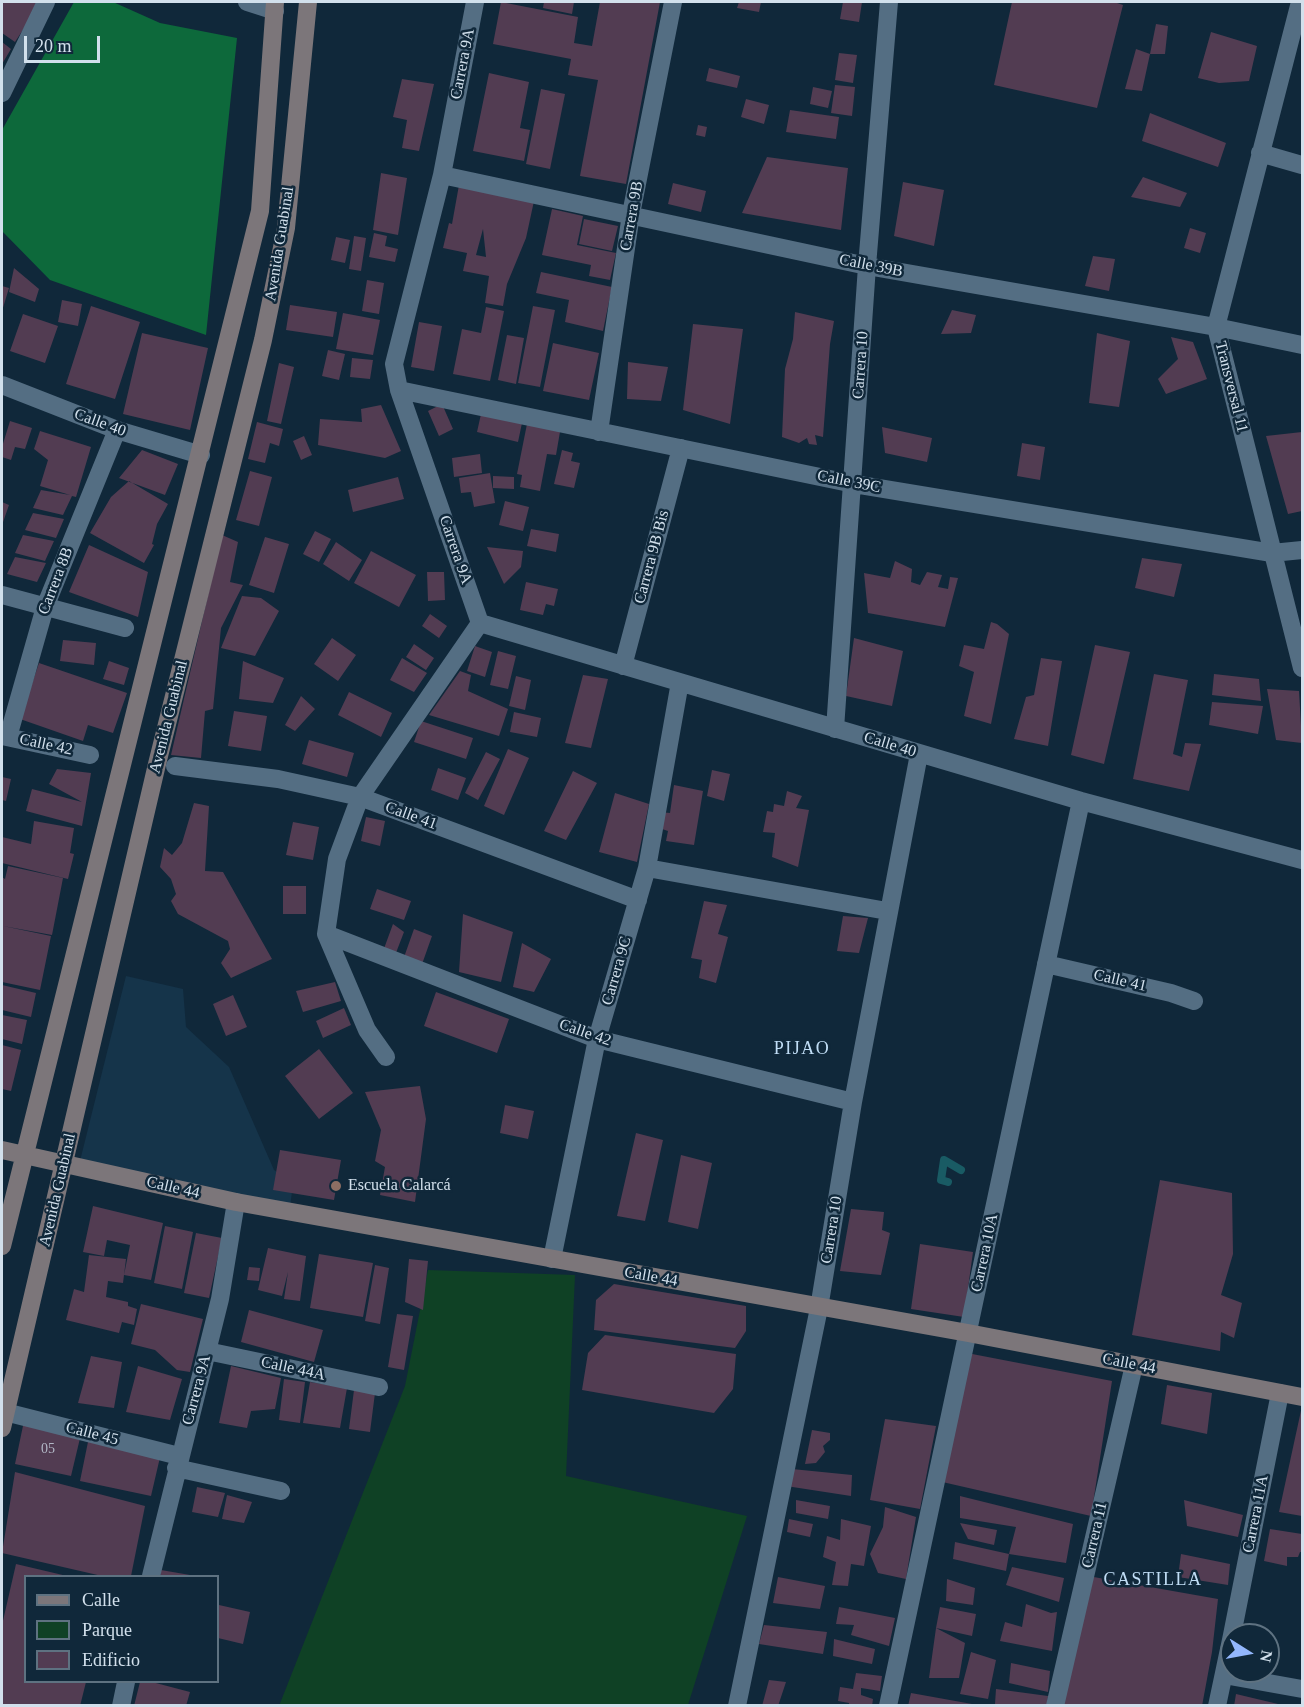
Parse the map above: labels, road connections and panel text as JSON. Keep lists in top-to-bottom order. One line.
{"streets":{"main road":["Avenida Guabinal","Calle 44"],"street":["Carrera 9A","Carrera 9B","Calle 39B","Carrera 10","Transversal 11","Calle 40","Calle 39C","Carrera 9B Bis","Carrera 8B","Calle 42","Calle 41","Carrera 9C","Carrera 10A","Calle 44A","Calle 45","Carrera 11A","Carrera 11"]},"crossings":[["Carrera 9A","Calle 39B"],["Carrera 9A","Calle 40"],["Carrera 9A","Calle 39C"],["Carrera 9A","Calle 44"],["Carrera 9A","Calle 44A"],["Carrera 9A","Calle 45"],["Carrera 9B","Calle 39B"],["Carrera 9B","Calle 39C"],["Avenida Guabinal","Calle 40"],["Avenida Guabinal","Calle 44"],["Avenida Guabinal","Calle 45"],["Calle 39B","Carrera 10"],["Calle 39B","Transversal 11"],["Carrera 10","Calle 40"],["Carrera 10","Calle 39C"],["Carrera 10","Calle 42"],["Carrera 10","Calle 44"],["Transversal 11","Calle 39C"],["Calle 40","Carrera 9B Bis"],["Calle 40","Carrera 8B"],["Calle 40","Carrera 9C"],["Calle 40","Carrera 10A"],["Calle 39C","Carrera 9B Bis"],["Carrera 8B","Calle 42"],["Calle 42","Carrera 9C"],["Calle 41","Carrera 9C"],["Calle 41","Carrera 10A"],["Carrera 9C","Calle 44"],["Calle 44","Carrera 10A"],["Calle 44","Carrera 11A"],["Calle 44","Carrera 11"]],"districts":["PIJAO","CASTILLA"],"places":["Escuela Calarcá"],"house_numbers":["05"],"legend":["Calle","Parque","Edificio"],"scale_bar":"20 m","north":"right"}
